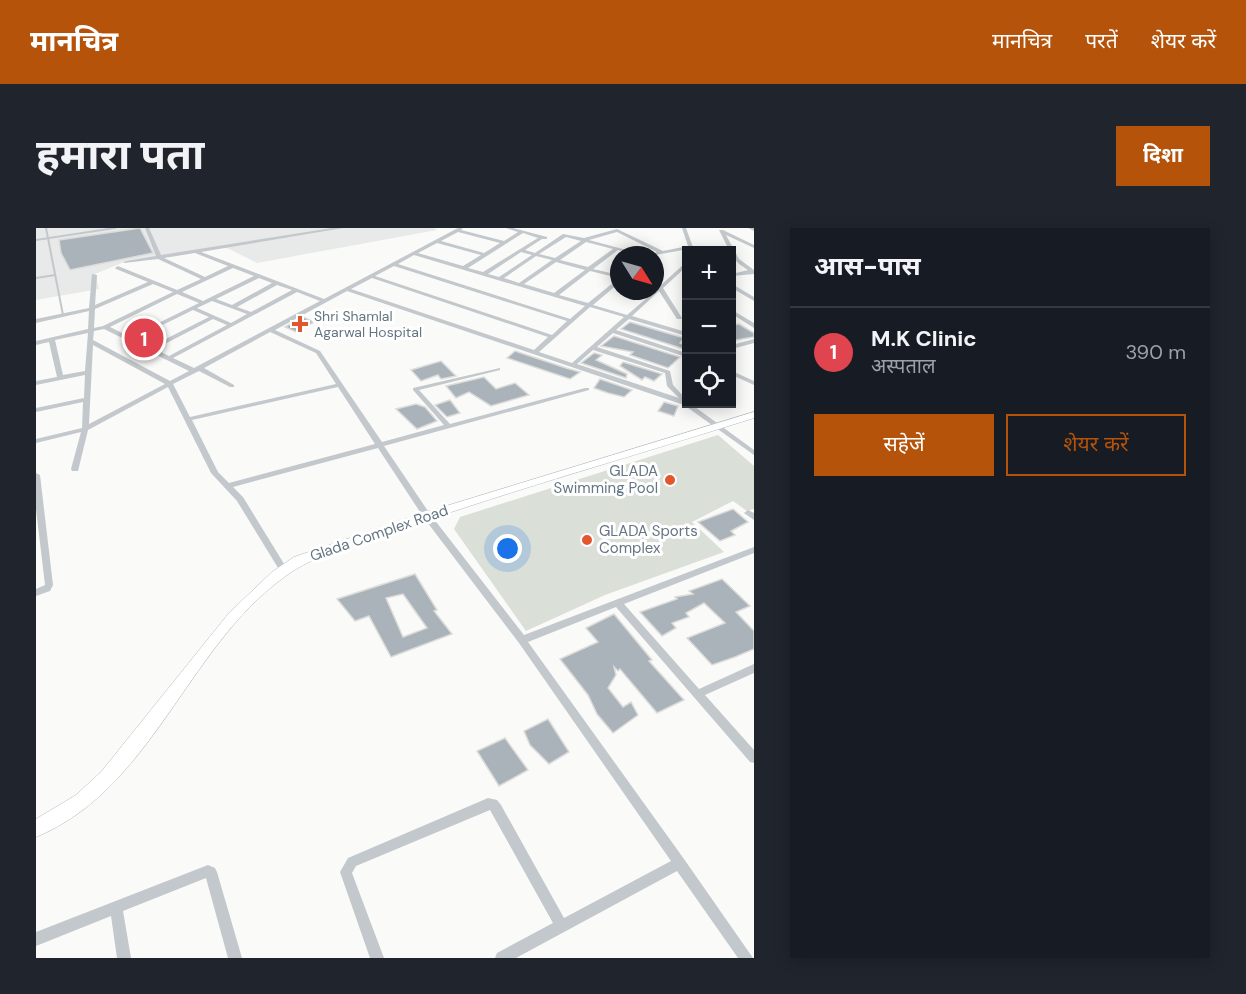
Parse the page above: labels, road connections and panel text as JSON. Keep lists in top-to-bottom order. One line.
{"streets":{"street":["Glada Complex Road"]},"places":{"health":["Shri Shamlal Agarwal Hospital"],"other":["GLADA Swimming Pool","GLADA Sports Complex"]},"north":"bottom right","page":{"header":"मानचित्र","nav":["मानचित्र","परतें","शेयर करें"],"buttons":["दिशा",["सहेजें","शेयर करें"]],"title":"हमारा पता","heading":"आस-पास","map_buttons":["+","−"],"list":[{"mark":"1","name":"M.K Clinic","note":"अस्पताल","value":"390 m"}],"pins":"1"}}
